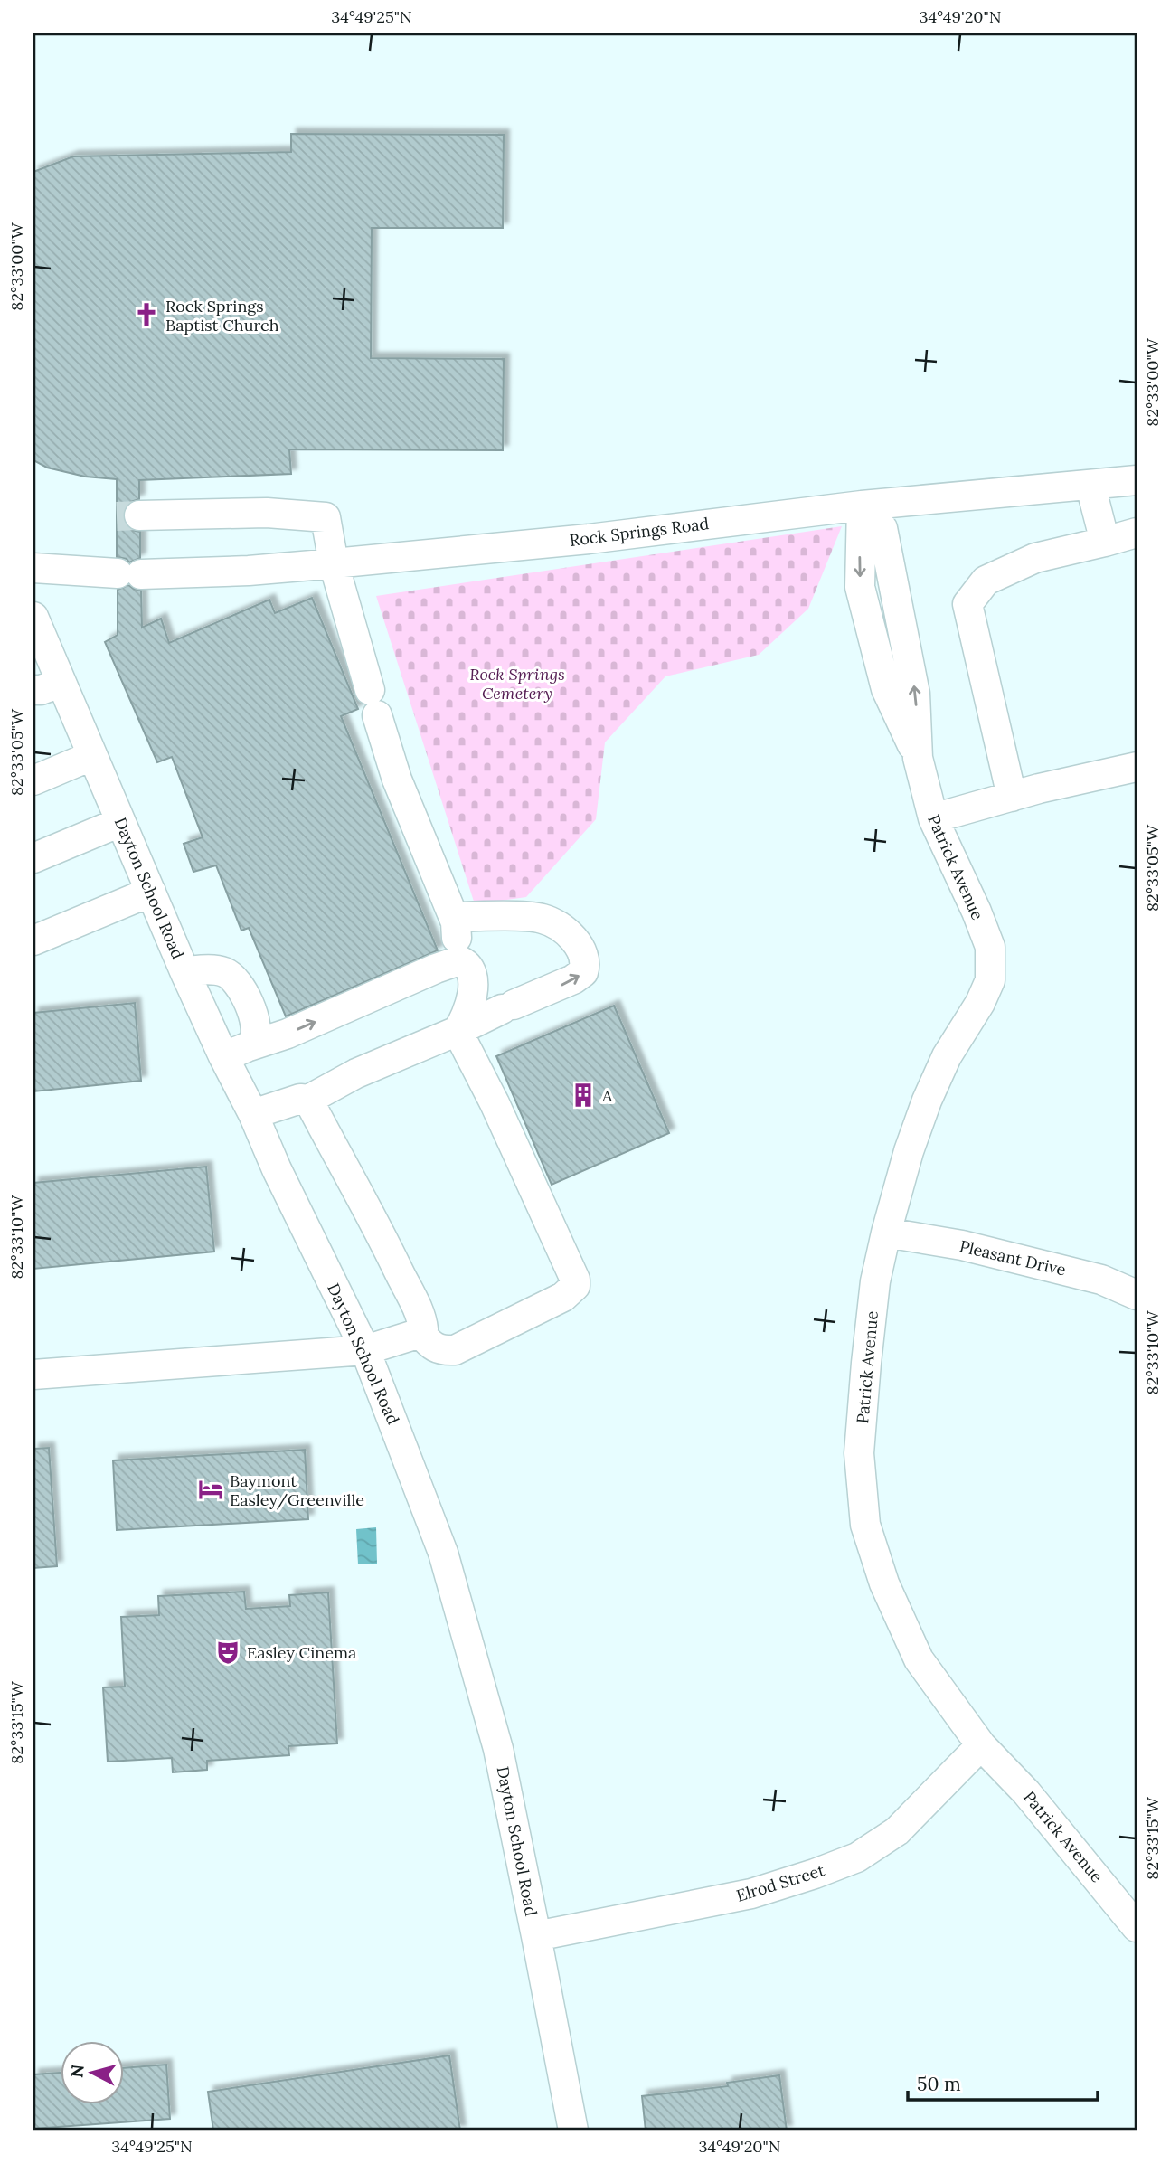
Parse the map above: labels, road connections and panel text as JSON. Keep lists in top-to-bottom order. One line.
{"streets":{"street":["Rock Springs Road","Patrick Avenue","Dayton School Road","Pleasant Drive","Elrod Street"]},"crossings":[["Rock Springs Road","Patrick Avenue"],["Patrick Avenue","Pleasant Drive"],["Patrick Avenue","Elrod Street"],["Dayton School Road","Elrod Street"]],"parks":["Rock Springs Cemetery"],"places":{"church":["Rock Springs Baptist Church"],"building":["A"],"hotel":["Baymont Easley/Greenville"],"theatre":["Easley Cinema"]},"scale_bar":"50 m","north":"left","coordinates":["34°49'25\"N","34°49'20\"N","82°33'00\"W","82°33'05\"W","82°33'10\"W","82°33'15\"W"]}
